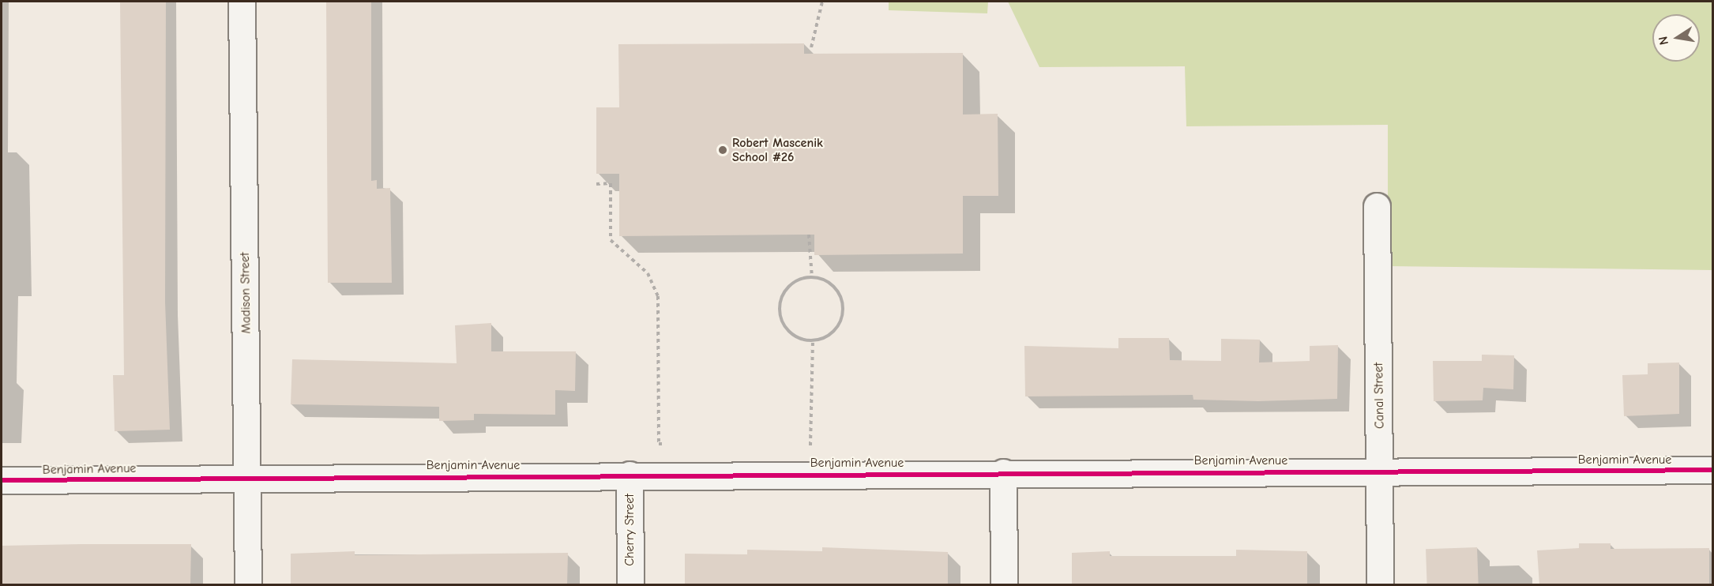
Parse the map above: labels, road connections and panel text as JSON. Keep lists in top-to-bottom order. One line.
{"streets":{"street":["Madison Street","Canal Street","Benjamin Avenue","Cherry Street"]},"crossings":[["Madison Street","Benjamin Avenue"],["Canal Street","Benjamin Avenue"],["Benjamin Avenue","Cherry Street"]],"places":["Robert Mascenik School #26"],"north":"left"}
